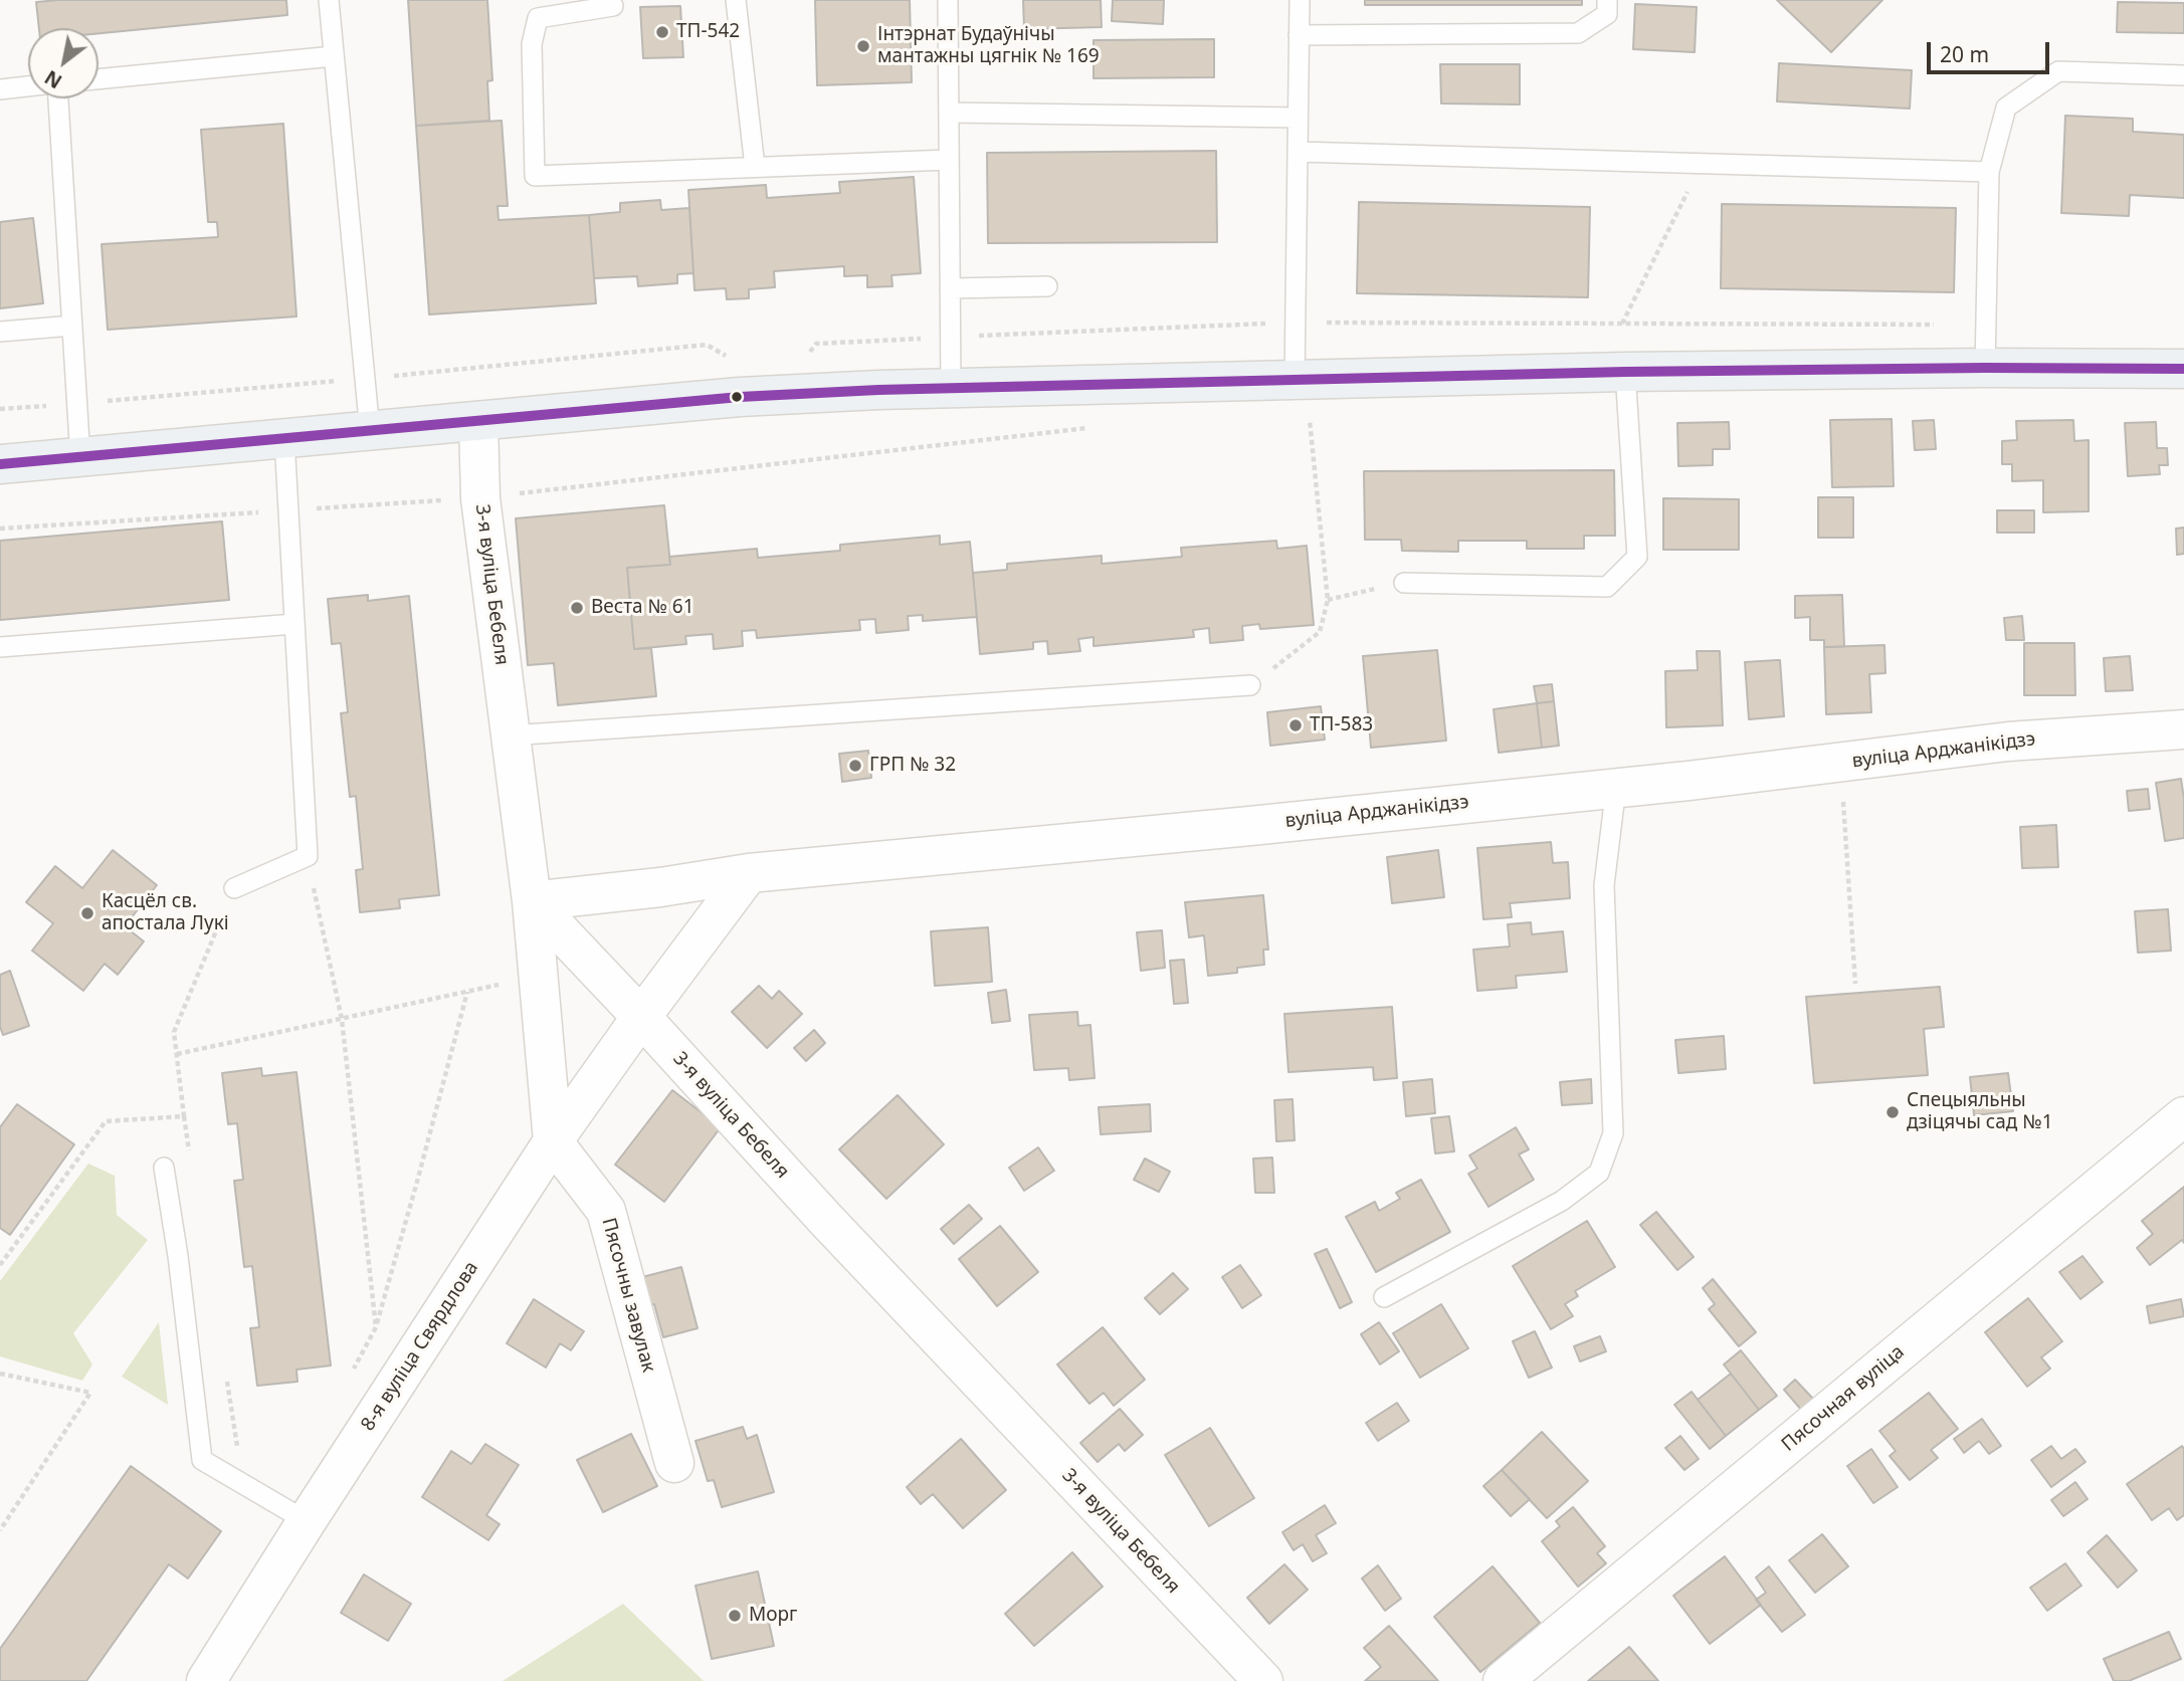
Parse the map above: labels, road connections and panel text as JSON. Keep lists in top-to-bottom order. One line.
{"streets":{"street":["3-я вуліца Бебеля","вуліца Арджанікідзэ","Пясочны завулак","8-я вуліца Свярдлова","Пясочная вуліца"]},"crossings":[["3-я вуліца Бебеля","вуліца Арджанікідзэ"],["3-я вуліца Бебеля","8-я вуліца Свярдлова"],["Пясочны завулак","8-я вуліца Свярдлова"]],"places":["ТП-542","Інтэрнат Будаўнічы мантажны цягнік № 169","Веста № 61","ТП-583","ГРП № 32","Касцёл св. апостала Лукі","Спецыяльны дзіцячы сад №1","Морг"],"scale_bar":"20 m","north":"bottom left"}
